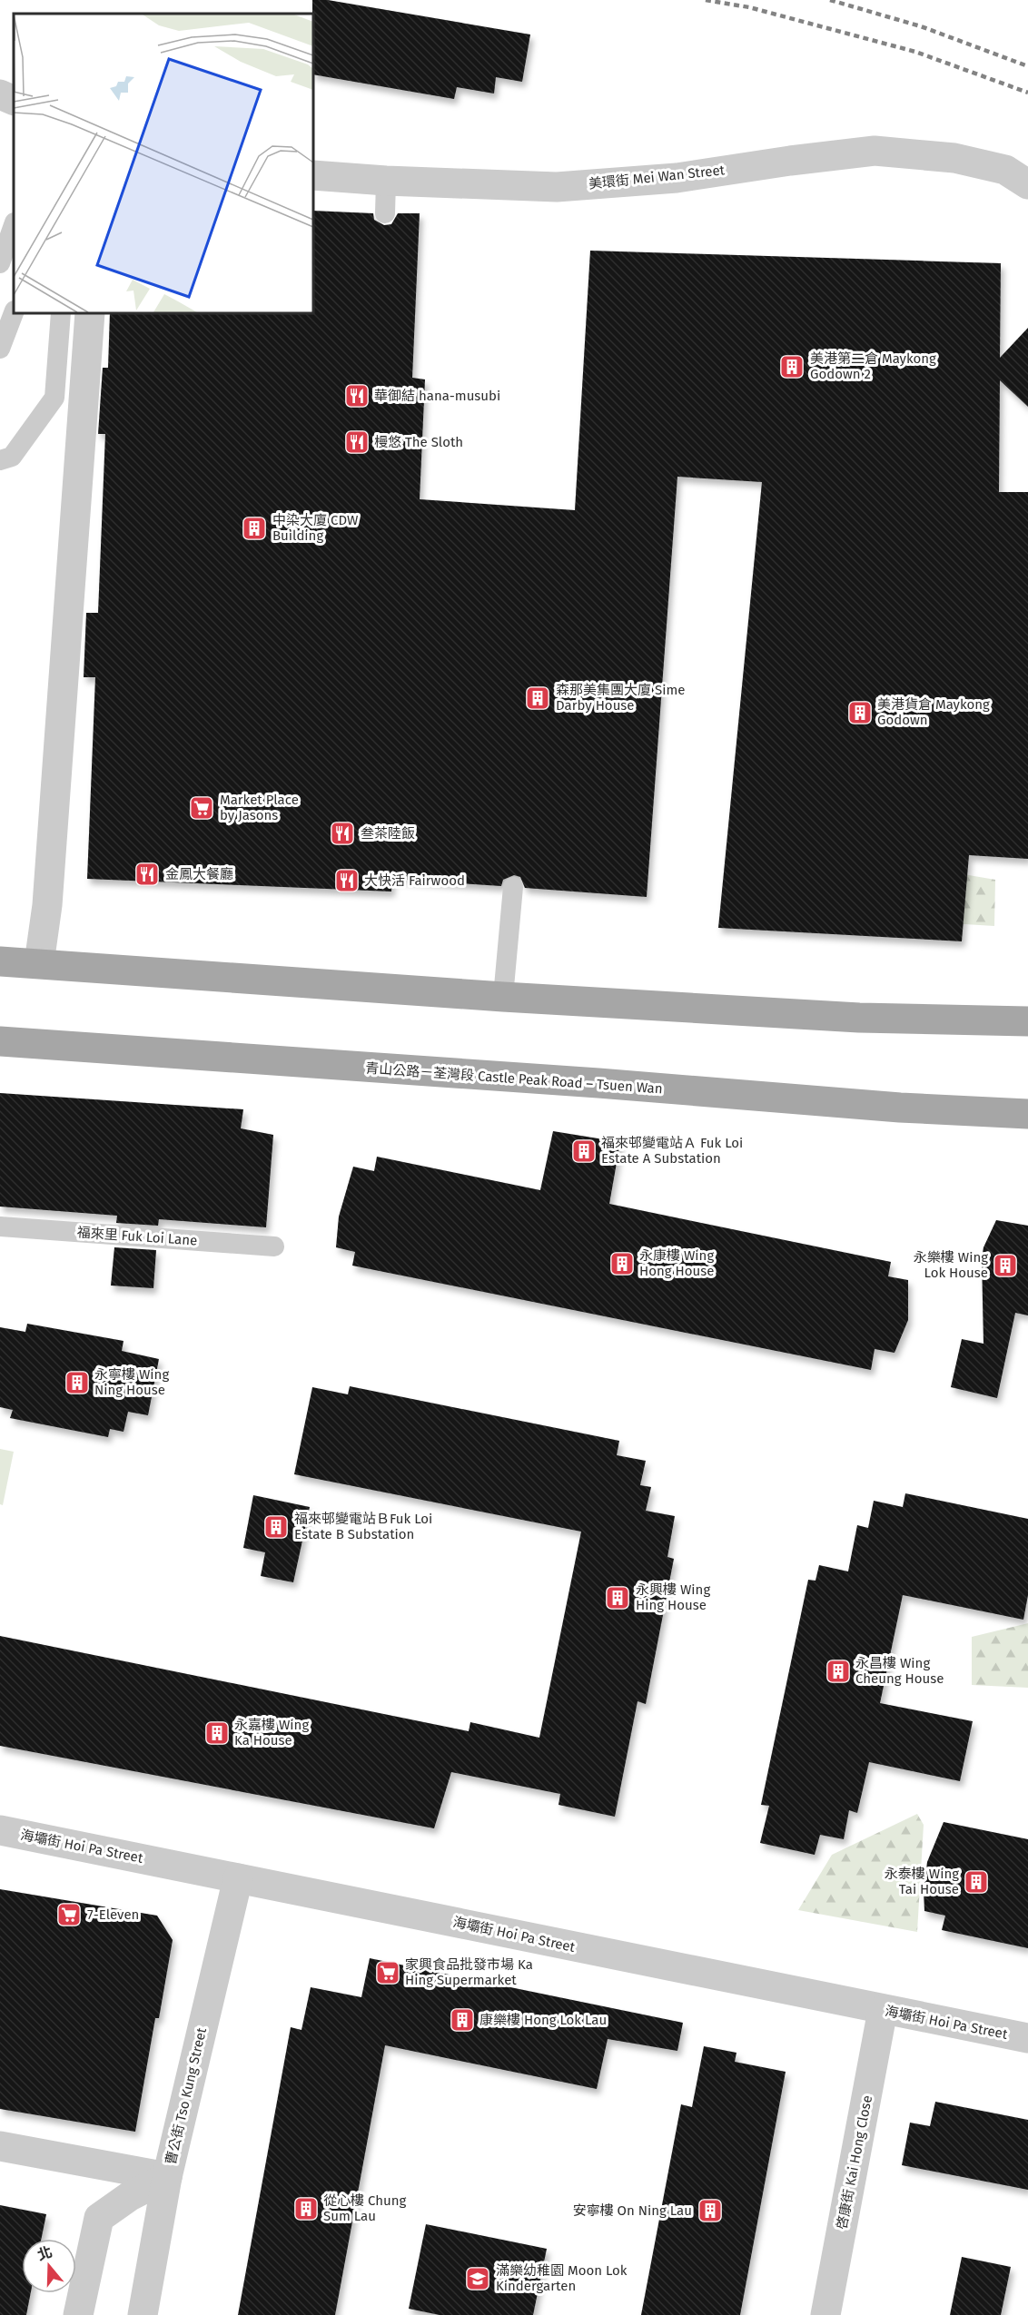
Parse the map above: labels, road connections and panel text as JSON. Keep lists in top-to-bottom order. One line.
{"streets":{"main road":["青山公路－荃灣段 Castle Peak Road – Tsuen Wan"],"street":["美環街 Mei Wan Street","海壩街 Hoi Pa Street","曹公街 Tso Kung Street","啓康街 Kai Hong Close"],"lane":["福來里 Fuk Loi Lane"]},"crossings":[["海壩街 Hoi Pa Street","曹公街 Tso Kung Street"],["海壩街 Hoi Pa Street","啓康街 Kai Hong Close"]],"places":{"building":["美港第二倉 Maykong Godown 2","中染大廈 CDW Building","森那美集團大廈 Sime Darby House","美港貨倉 Maykong Godown","福來邨變電站Ａ Fuk Loi Estate A Substation","永康樓 Wing Hong House","永樂樓 Wing Lok House","永寧樓 Wing Ning House","福來邨變電站ＢFuk Loi Estate B Substation","永興樓 Wing Hing House","永昌樓 Wing Cheung House","永嘉樓 Wing Ka House","永泰樓 Wing Tai House","康樂樓 Hong Lok Lau","從心樓 Chung Sum Lau","安寧樓 On Ning Lau"],"restaurant":["華御結 hana-musubi","槾悠 The Sloth","叁茶陸飯","金鳳大餐廳","大快活 Fairwood"],"supermarket":["Market Place by Jasons","7-Eleven","家興食品批發市場 Ka Hing Supermarket"],"school or university":["滿樂幼稚園 Moon Lok Kindergarten"]},"north":"top"}
